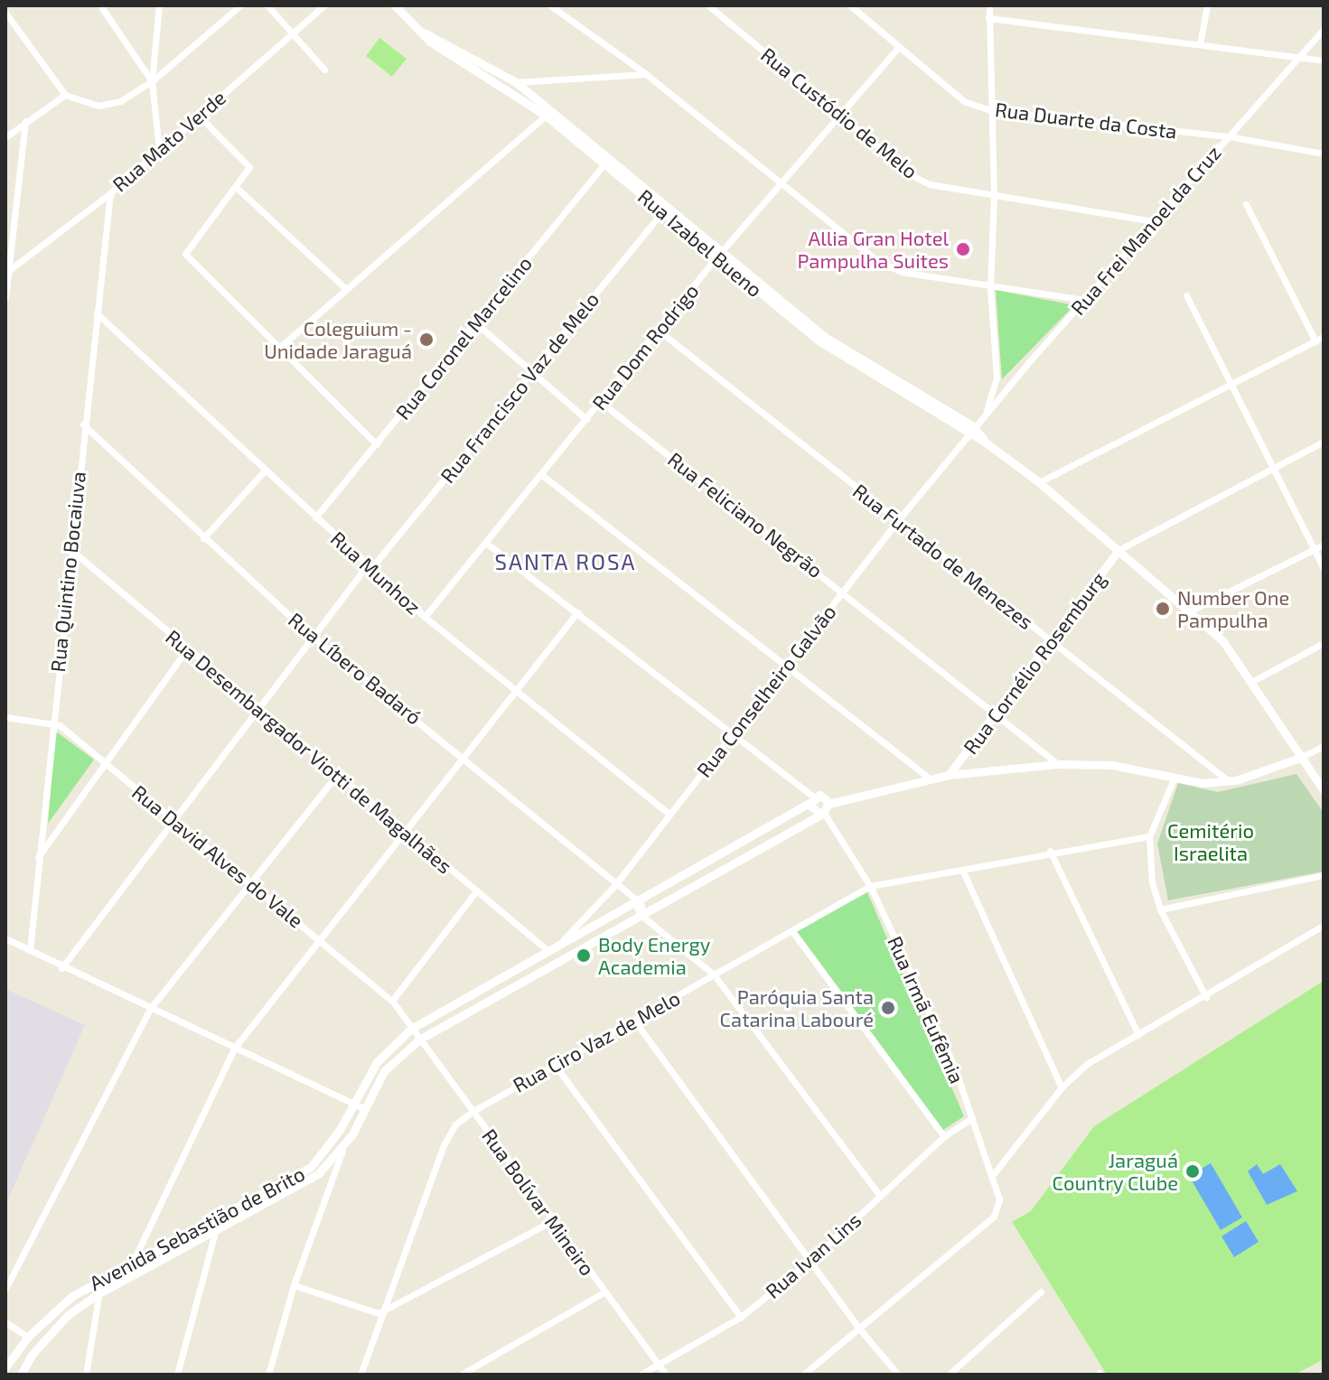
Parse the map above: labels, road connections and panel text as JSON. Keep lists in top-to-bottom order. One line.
{"streets":{"street":["Rua Custódio de Melo","Rua Duarte da Costa","Rua Mato Verde","Rua Frei Manoel da Cruz","Rua Izabel Bueno","Rua Coronel Marcelino","Rua Dom Rodrigo","Rua Francisco Vaz de Melo","Rua Feliciano Negrão","Rua Furtado de Menezes","Rua Quintino Bocaiuva","Rua Munhoz","Rua Cornélio Rosemburg","Rua Líbero Badaró","Rua Conselheiro Galvão","Rua Desembargador Viotti de Magalhães","Rua David Alves do Vale","Rua Irmã Eufêmia","Rua Ciro Vaz de Melo","Rua Bolívar Mineiro","Avenida Sebastião de Brito","Rua Ivan Lins"]},"crossings":[["Rua Custódio de Melo","Rua Frei Manoel da Cruz"],["Rua Custódio de Melo","Rua Dom Rodrigo"],["Rua Duarte da Costa","Rua Frei Manoel da Cruz"],["Rua Duarte da Costa","Rua Dom Rodrigo"],["Rua Mato Verde","Rua Quintino Bocaiuva"],["Rua Frei Manoel da Cruz","Rua Izabel Bueno"],["Rua Frei Manoel da Cruz","Rua Conselheiro Galvão"],["Rua Izabel Bueno","Rua Coronel Marcelino"],["Rua Izabel Bueno","Rua Dom Rodrigo"],["Rua Izabel Bueno","Rua Francisco Vaz de Melo"],["Rua Izabel Bueno","Rua Cornélio Rosemburg"],["Rua Izabel Bueno","Rua Conselheiro Galvão"],["Rua Coronel Marcelino","Rua Munhoz"],["Rua Dom Rodrigo","Rua Feliciano Negrão"],["Rua Dom Rodrigo","Rua Furtado de Menezes"],["Rua Dom Rodrigo","Rua Munhoz"],["Rua Francisco Vaz de Melo","Rua Munhoz"],["Rua Francisco Vaz de Melo","Rua Líbero Badaró"],["Rua Francisco Vaz de Melo","Rua Desembargador Viotti de Magalhães"],["Rua Francisco Vaz de Melo","Rua David Alves do Vale"],["Rua Feliciano Negrão","Rua Cornélio Rosemburg"],["Rua Feliciano Negrão","Rua Conselheiro Galvão"],["Rua Feliciano Negrão","Avenida Sebastião de Brito"],["Rua Furtado de Menezes","Rua Cornélio Rosemburg"],["Rua Furtado de Menezes","Rua Conselheiro Galvão"],["Rua Furtado de Menezes","Avenida Sebastião de Brito"],["Rua Quintino Bocaiuva","Rua Munhoz"],["Rua Quintino Bocaiuva","Rua Líbero Badaró"],["Rua Quintino Bocaiuva","Rua Desembargador Viotti de Magalhães"],["Rua Quintino Bocaiuva","Rua David Alves do Vale"],["Rua Munhoz","Rua Conselheiro Galvão"],["Rua Cornélio Rosemburg","Avenida Sebastião de Brito"],["Rua Líbero Badaró","Rua Conselheiro Galvão"],["Rua Líbero Badaró","Rua Ciro Vaz de Melo"],["Rua Líbero Badaró","Avenida Sebastião de Brito"],["Rua Líbero Badaró","Rua Ivan Lins"],["Rua Conselheiro Galvão","Avenida Sebastião de Brito"],["Rua Desembargador Viotti de Magalhães","Avenida Sebastião de Brito"],["Rua David Alves do Vale","Rua Bolívar Mineiro"],["Rua David Alves do Vale","Avenida Sebastião de Brito"],["Rua Irmã Eufêmia","Rua Ciro Vaz de Melo"],["Rua Irmã Eufêmia","Avenida Sebastião de Brito"],["Rua Irmã Eufêmia","Rua Ivan Lins"],["Rua Ciro Vaz de Melo","Rua Bolívar Mineiro"],["Rua Bolívar Mineiro","Avenida Sebastião de Brito"],["Rua Bolívar Mineiro","Rua Ivan Lins"]],"districts":["SANTA ROSA"],"parks":["Cemitério Israelita"],"places":["Allia Gran Hotel Pampulha Suites","Coleguium - Unidade Jaraguá","Number One Pampulha","Body Energy Academia","Paróquia Santa Catarina Labouré","Jaraguá Country Clube"]}
